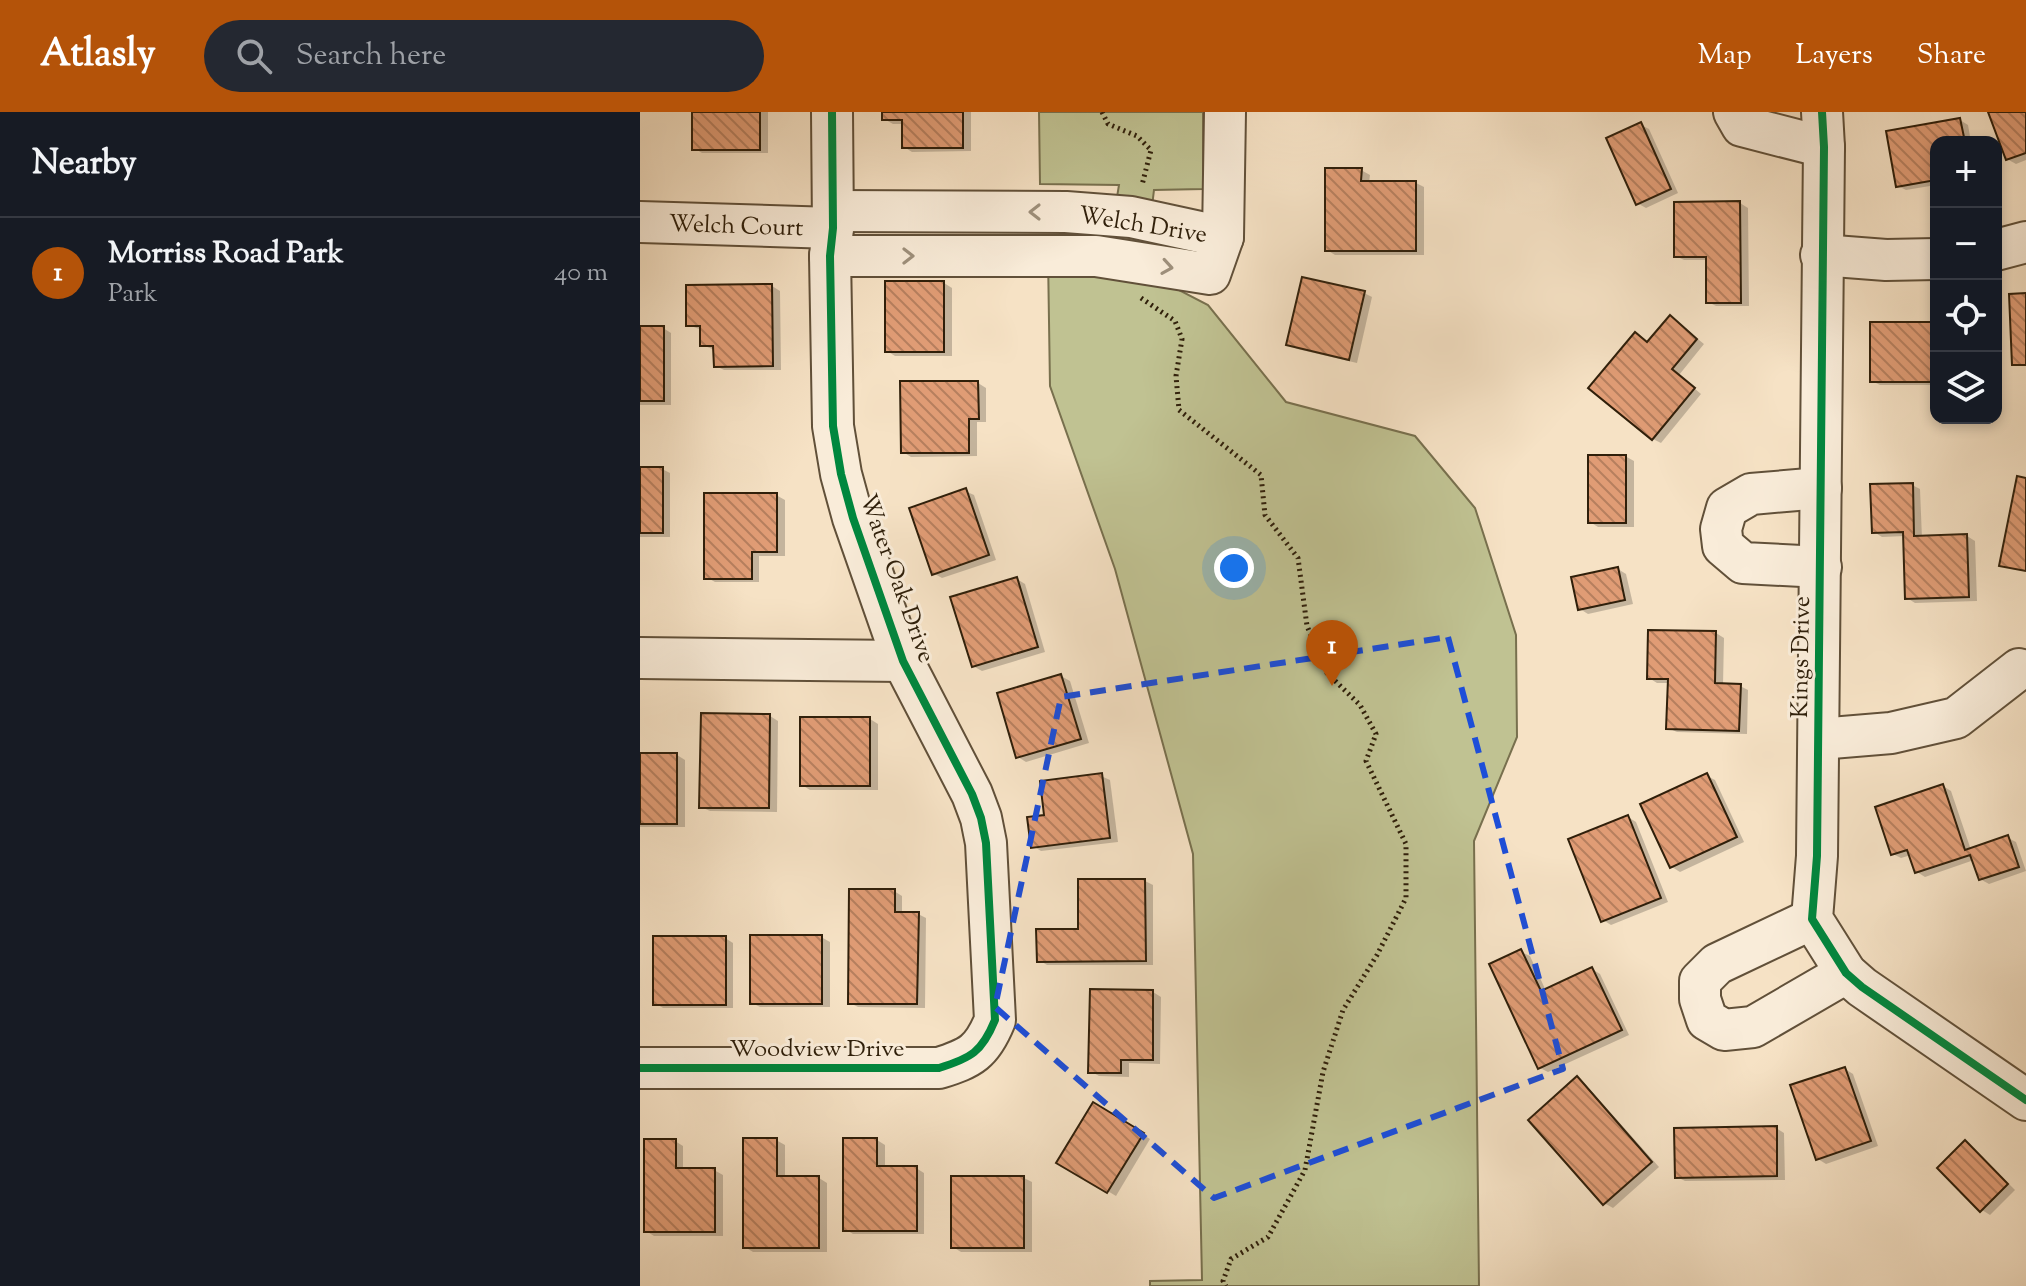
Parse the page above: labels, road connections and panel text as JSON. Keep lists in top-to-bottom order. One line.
{"streets":{"street":["Welch Drive","Welch Court","Water Oak Drive","Kings Drive","Woodview Drive"]},"crossings":[["Welch Drive","Welch Court"],["Welch Drive","Water Oak Drive"],["Welch Court","Water Oak Drive"],["Water Oak Drive","Woodview Drive"]],"page":{"header":"Atlasly","search":"Search here","nav":["Map","Layers","Share"],"heading":"Nearby","map_buttons":["+","−"],"list":[{"mark":"1","name":"Morriss Road Park","note":"Park","value":"40 m"}],"pins":"1"}}
